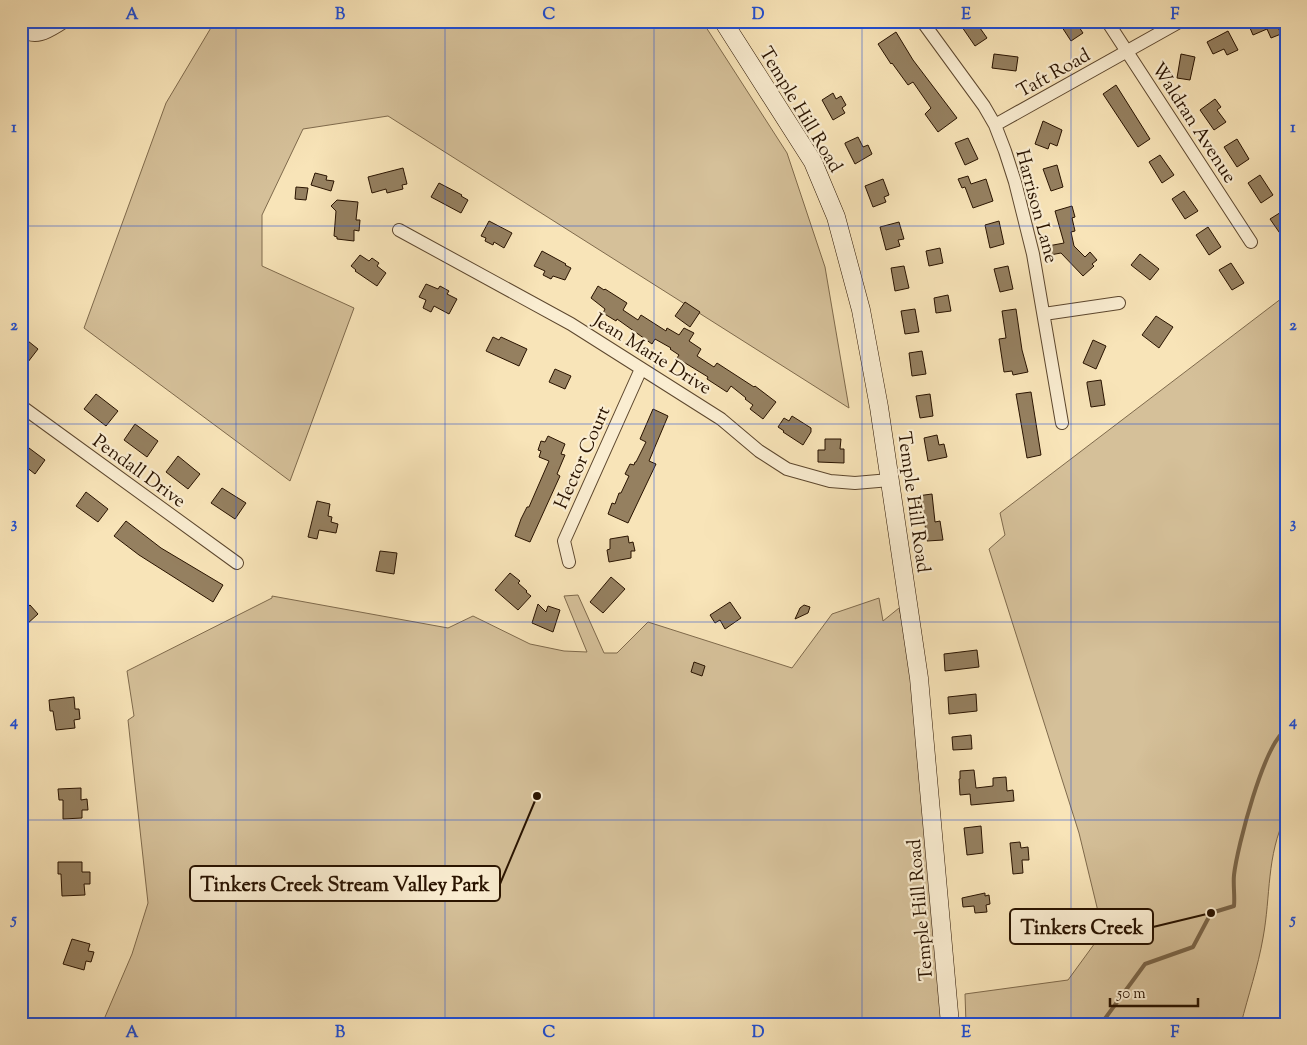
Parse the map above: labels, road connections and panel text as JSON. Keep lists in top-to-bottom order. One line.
{"streets":{"main road":["Temple Hill Road"],"street":["Taft Road","Waldran Avenue","Harrison Lane","Jean Marie Drive","Hector Court","Pendall Drive"]},"crossings":[["Taft Road","Waldran Avenue"],["Taft Road","Harrison Lane"],["Temple Hill Road","Jean Marie Drive"],["Jean Marie Drive","Hector Court"]],"places":["Tinkers Creek Stream Valley Park","Tinkers Creek"],"scale_bar":"50 m","grid":{"columns":["A","B","C","D","E","F"],"rows":["1","2","3","4","5"]}}
